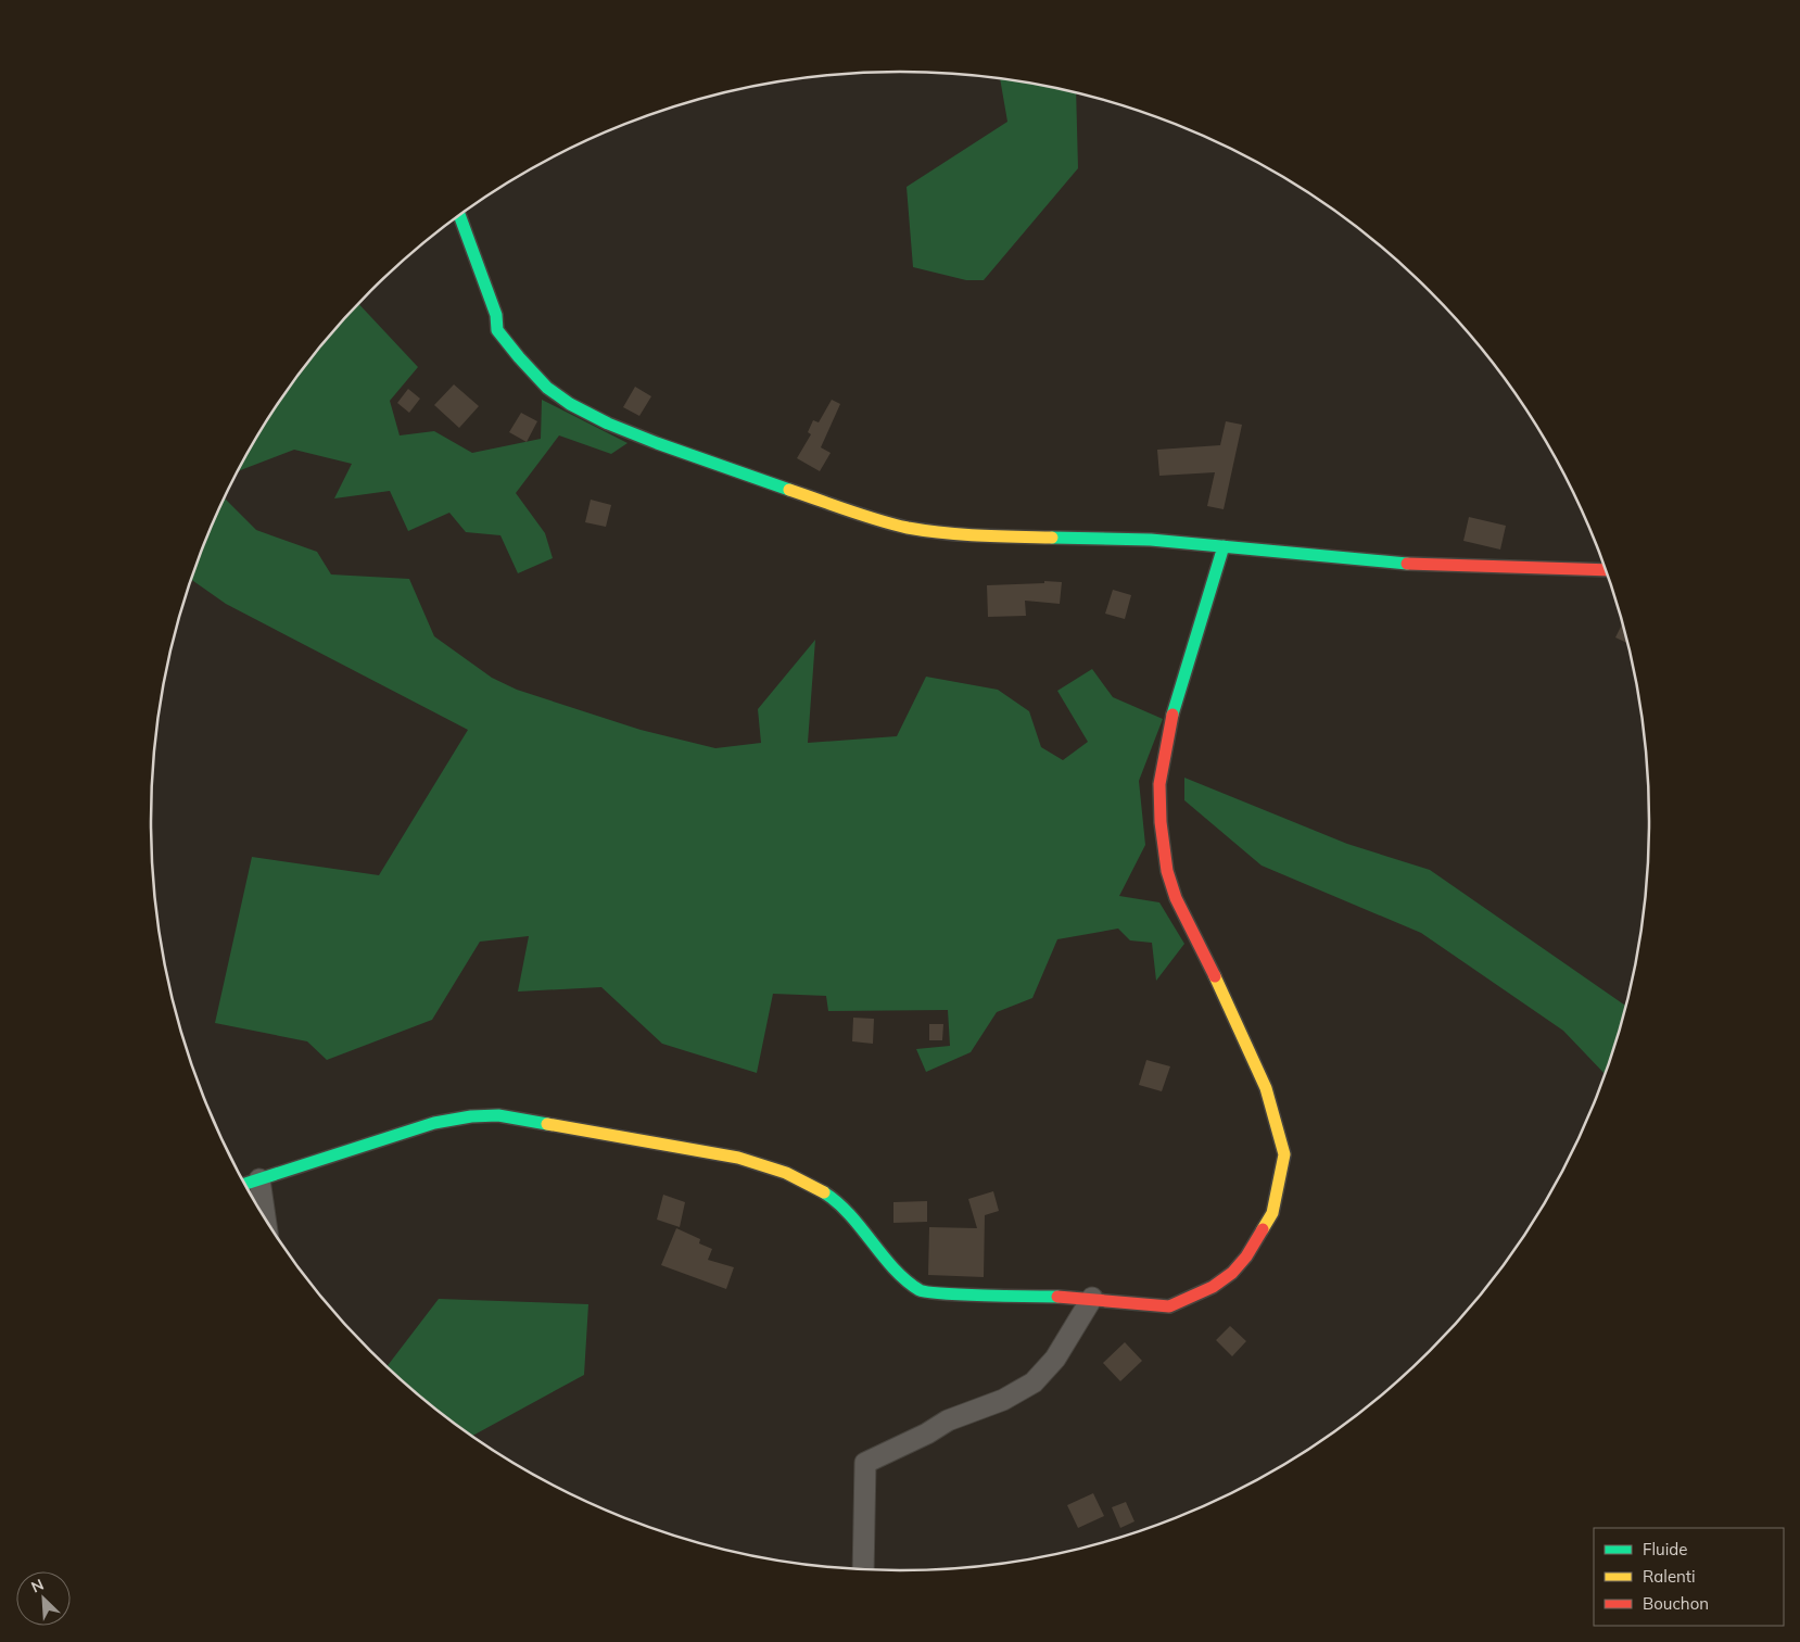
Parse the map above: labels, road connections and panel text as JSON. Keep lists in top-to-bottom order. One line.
{"legend":["Fluide","Ralenti","Bouchon"],"north":"top left"}
